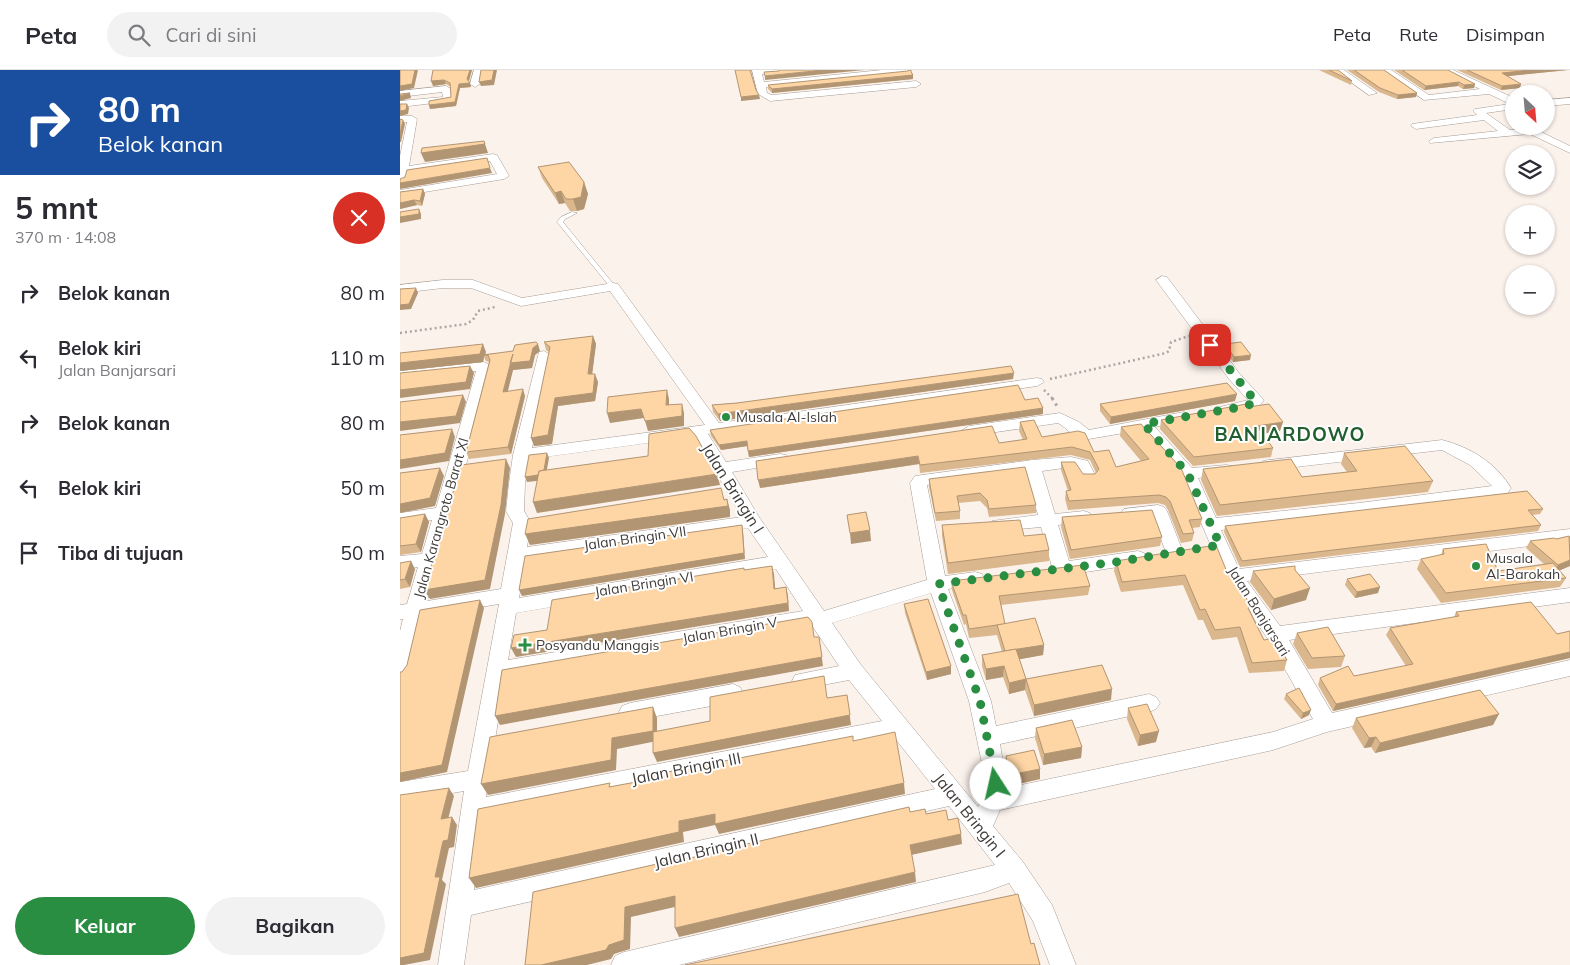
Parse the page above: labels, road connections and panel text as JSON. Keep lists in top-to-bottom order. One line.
{"streets":{"street":["Jalan Bringin I","Jalan Karangroto Barat XI","Jalan Bringin VII","Jalan Bringin VI","Jalan Banjarsari","Jalan Bringin V","Jalan Bringin III","Jalan Bringin II"]},"crossings":[["Jalan Bringin I","Jalan Bringin VII"],["Jalan Bringin I","Jalan Bringin VI"],["Jalan Bringin I","Jalan Bringin V"],["Jalan Bringin I","Jalan Bringin III"],["Jalan Bringin I","Jalan Bringin II"],["Jalan Karangroto Barat XI","Jalan Bringin VI"]],"districts":["BANJARDOWO"],"places":{"other":["Musala Al-Islah","Musala Al-Barokah"],"health":["Posyandu Manggis"]},"north":"bottom right","page":{"header":"Peta","search":"Cari di sini","nav":["Peta","Rute","Disimpan"],"turn":["80 m","Belok kanan"],"map_buttons":["+","−"],"heading":["5 mnt","370 m · 14:08"],"list":[{"name":"Belok kanan","value":"80 m"},{"name":"Belok kiri","note":"Jalan Banjarsari","value":"110 m"},{"name":"Belok kanan","value":"80 m"},{"name":"Belok kiri","value":"50 m"},{"name":"Tiba di tujuan","value":"50 m"}],"buttons":["Keluar","Bagikan"]}}
